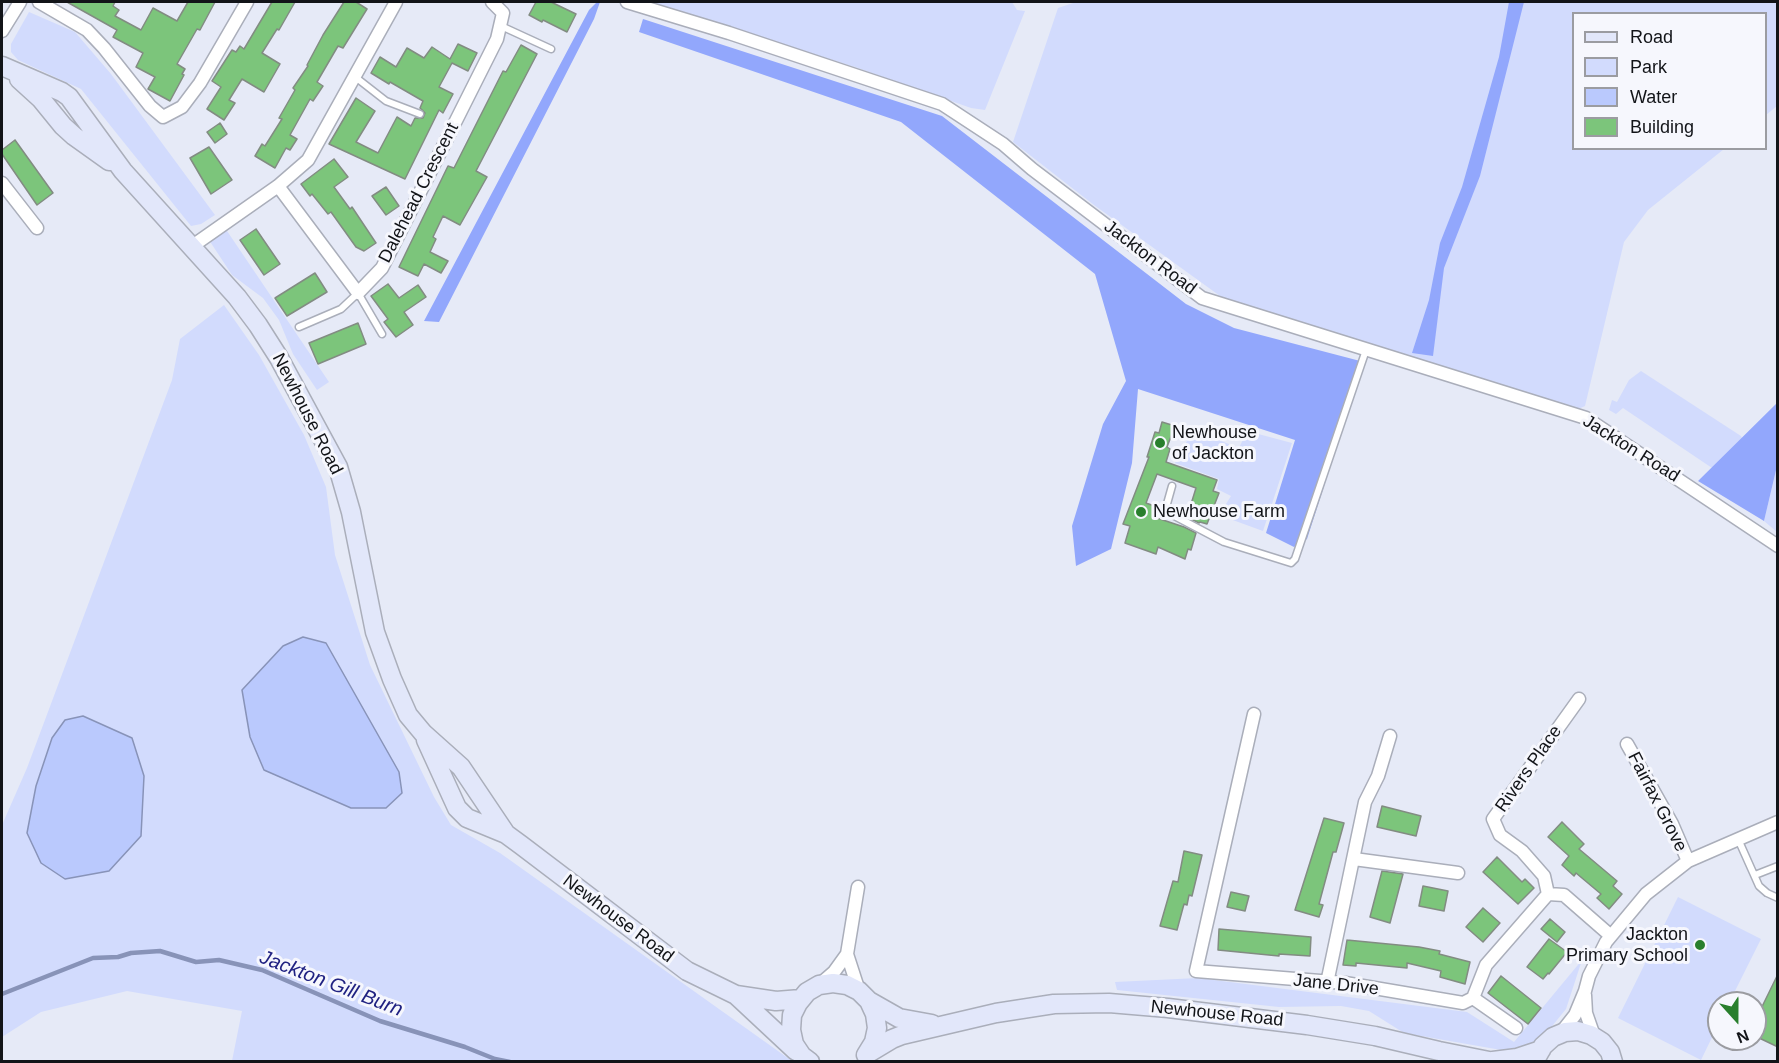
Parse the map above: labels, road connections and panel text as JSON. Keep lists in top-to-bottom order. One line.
{"streets":{"street":["Dalehead Crescent","Jackton Road","Newhouse Road","Rivers Place","Fairfax Grove","Jane Drive"]},"water":["Jackton Gill Burn"],"places":["Newhouse of Jackton","Newhouse Farm","Jackton Primary School"],"legend":["Road","Park","Water","Building"],"north":"bottom"}
